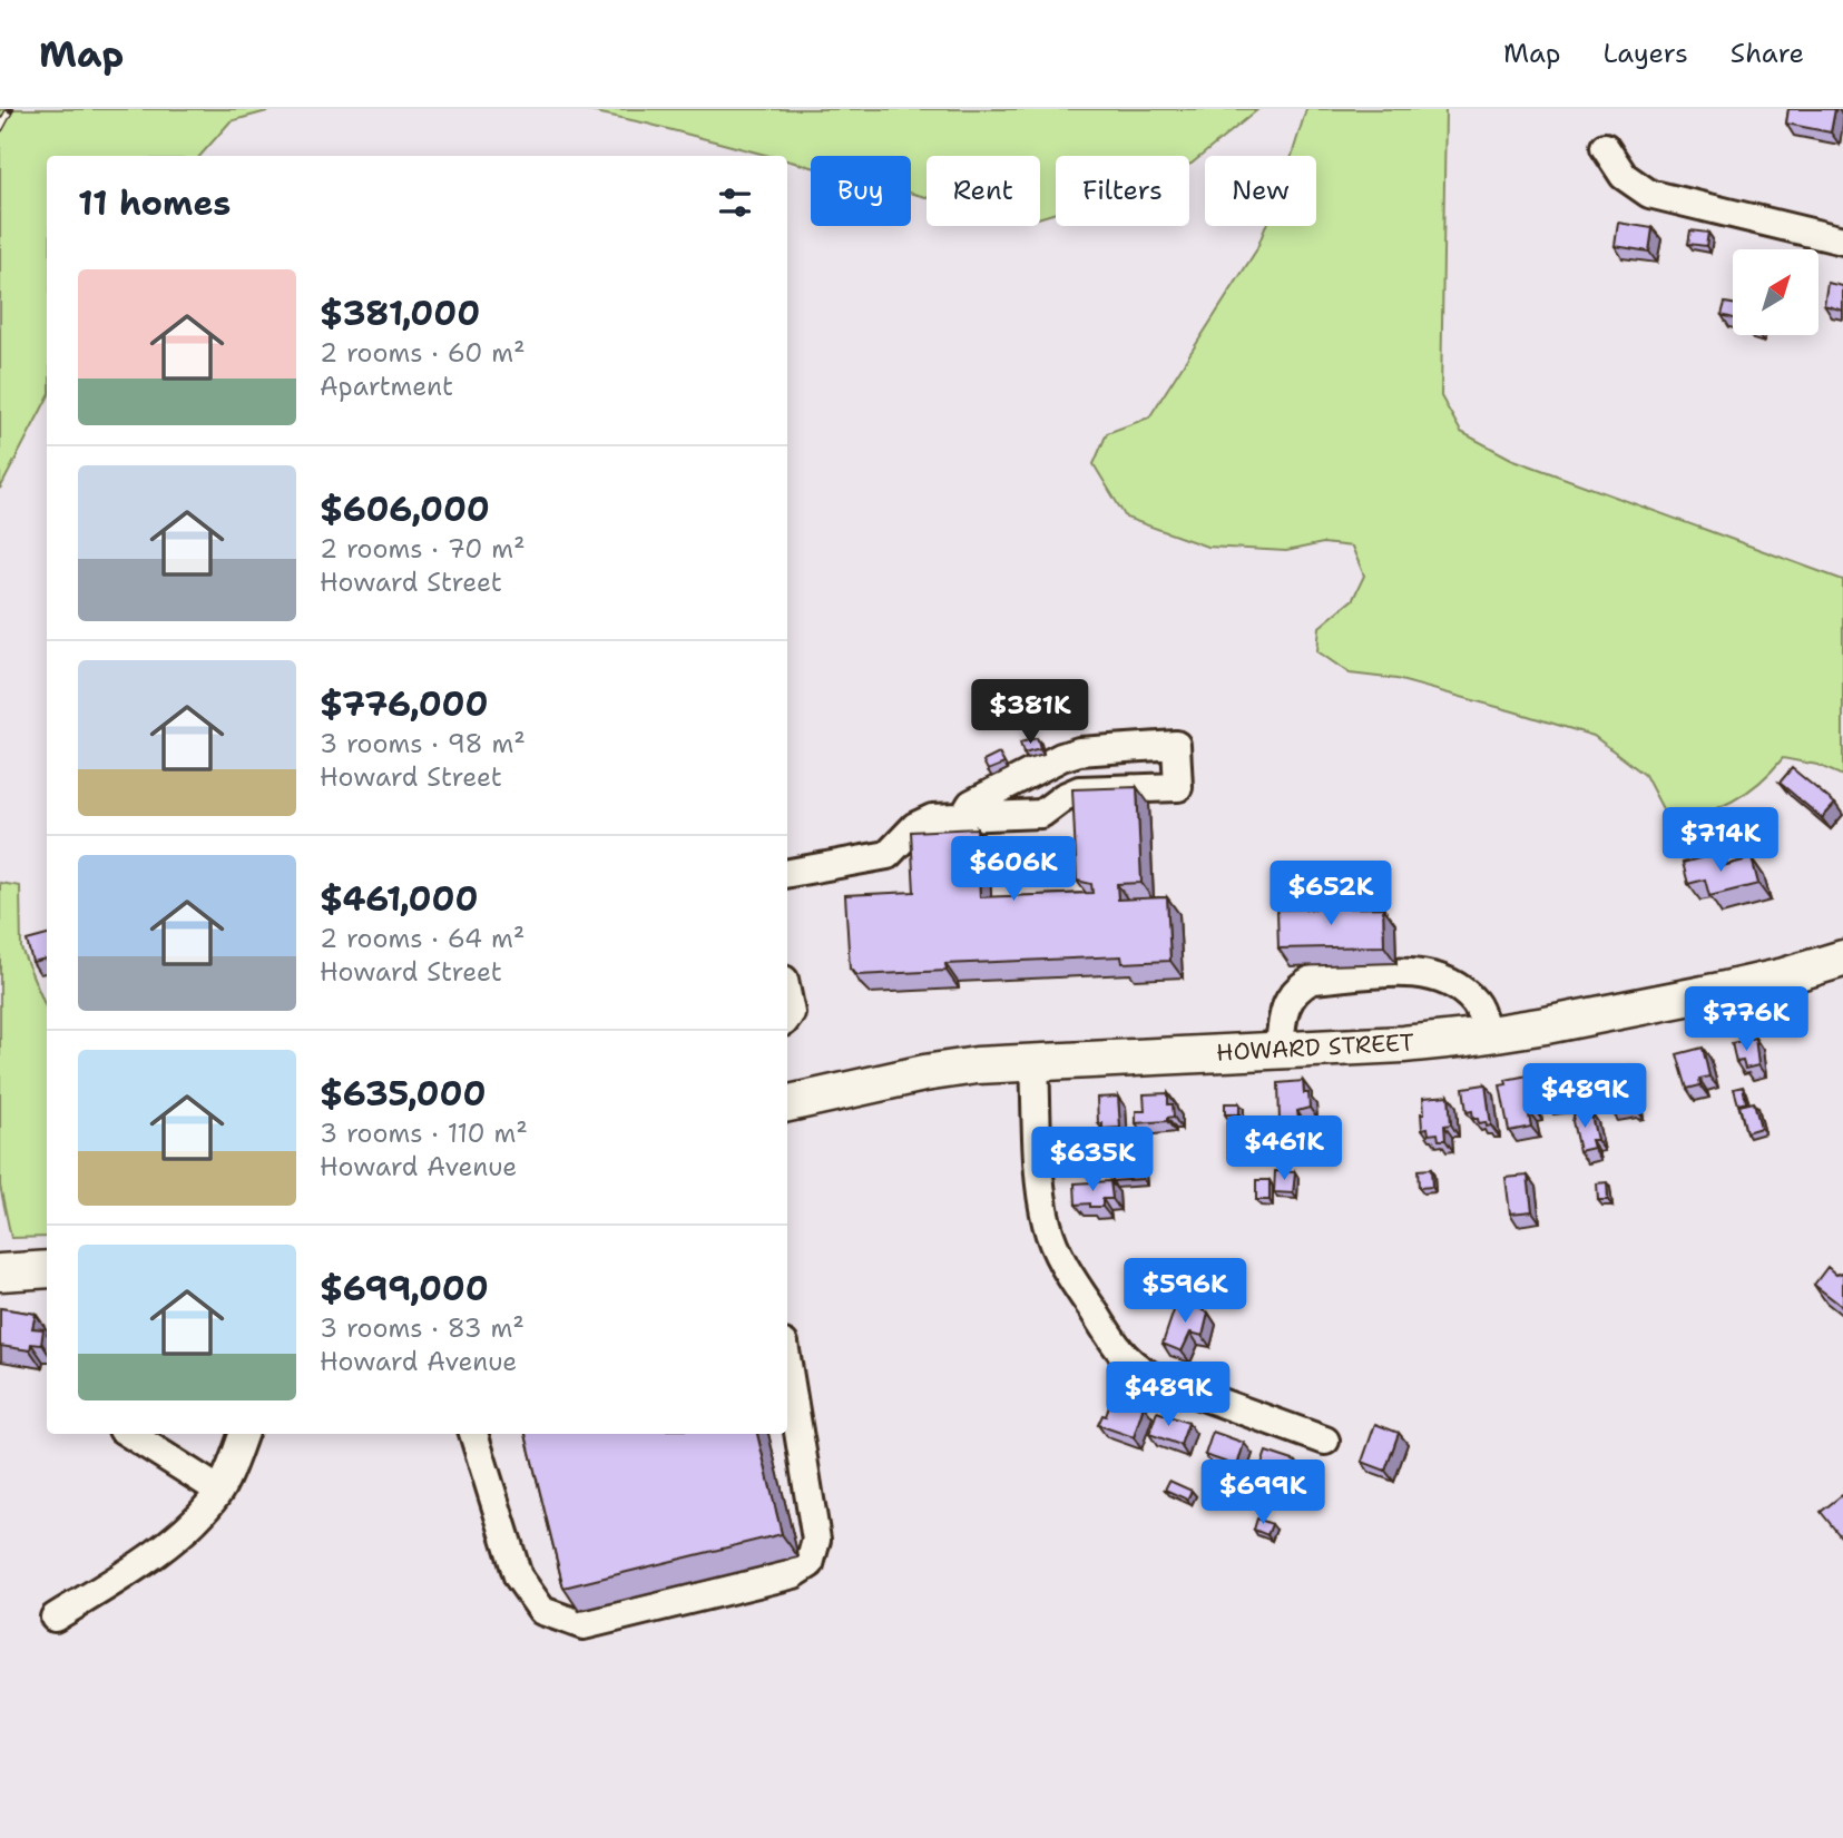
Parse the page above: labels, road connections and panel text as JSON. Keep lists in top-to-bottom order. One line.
{"streets":{"main road":["HOWARD STREET"]},"north":"top right","page":{"header":"Map","nav":["Map","Layers","Share"],"chip":["Buy","Rent","Filters","New"],"heading":"11 homes","list":[{"name":"$381,000","note":"2 rooms · 60 m² · Apartment"},{"name":"$606,000","note":"2 rooms · 70 m² · Howard Street"},{"name":"$776,000","note":"3 rooms · 98 m² · Howard Street"},{"name":"$461,000","note":"2 rooms · 64 m² · Howard Street"},{"name":"$635,000","note":"3 rooms · 110 m² · Howard Avenue"},{"name":"$699,000","note":"3 rooms · 83 m² · Howard Avenue"}],"price":["$381K","$714K","$606K","$652K","$776K","$489K","$461K","$635K","$596K","$489K","$699K"]}}
